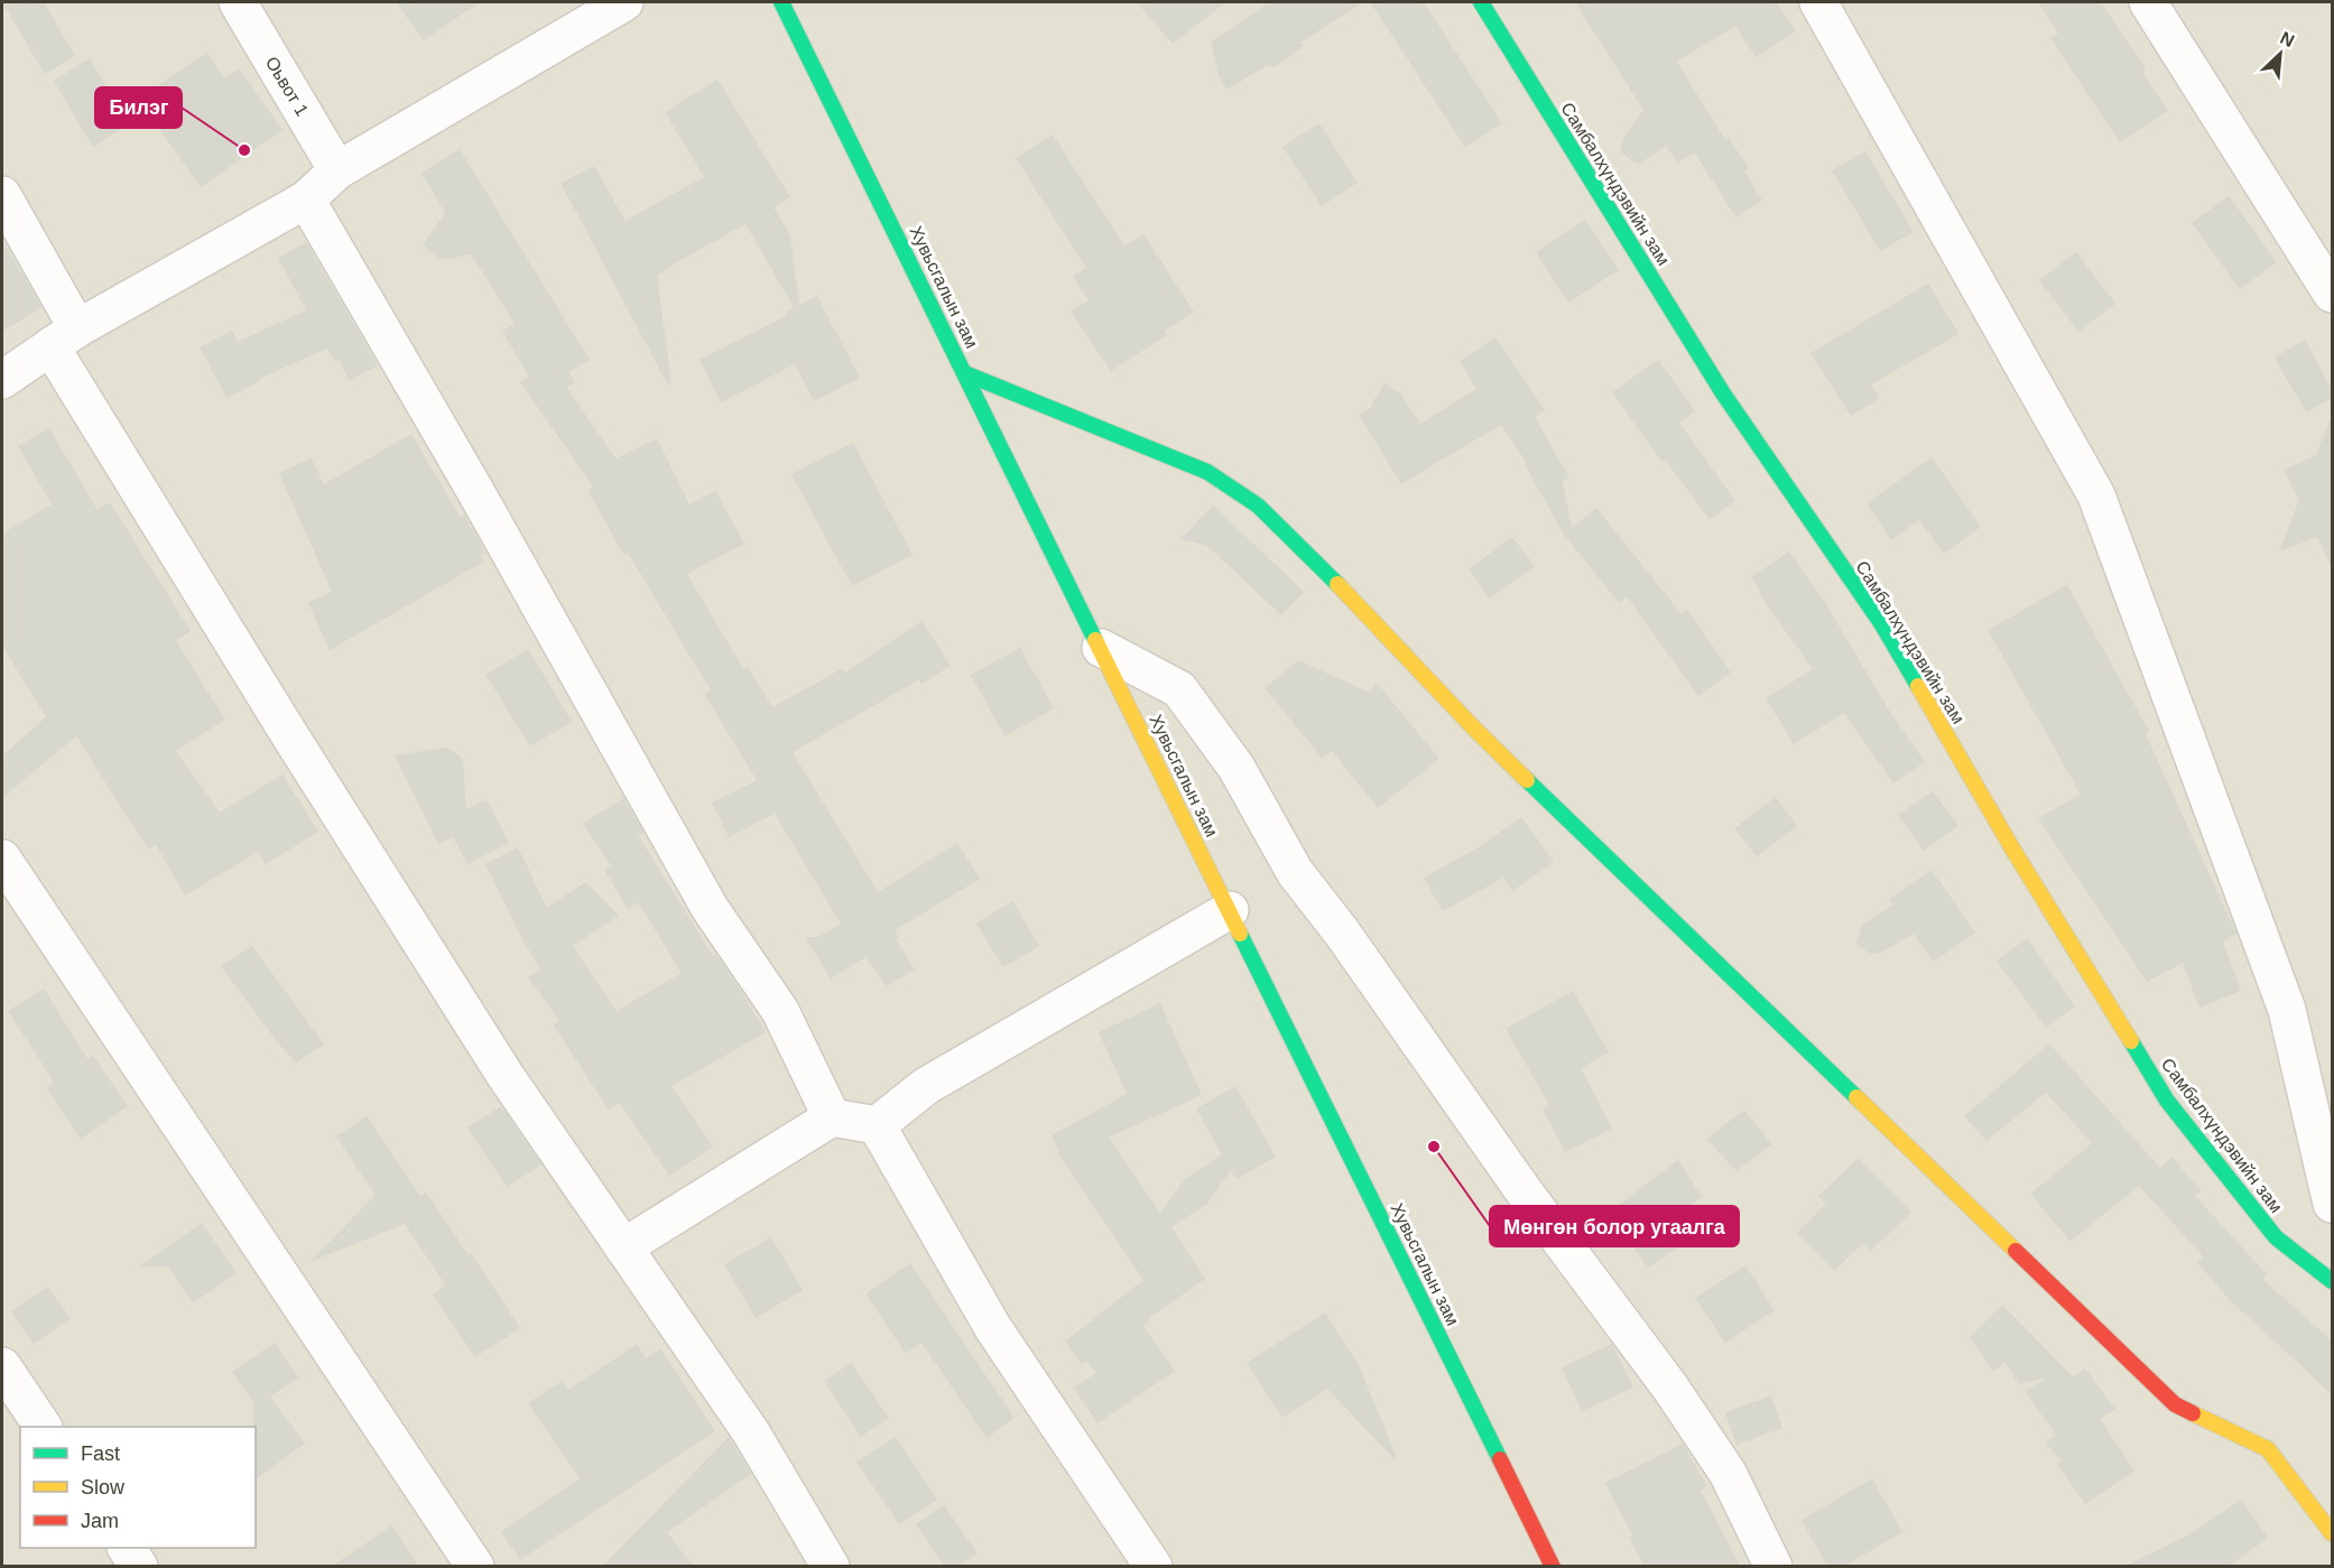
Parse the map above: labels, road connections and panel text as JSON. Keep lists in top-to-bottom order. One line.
{"streets":{"street":["Оьвот 1","Самбалхүндэвийн зам","Хувьсгалын зам"]},"places":["Билэг","Мөнгөн болор угаалга"],"legend":["Fast","Slow","Jam"],"north":"top right"}
